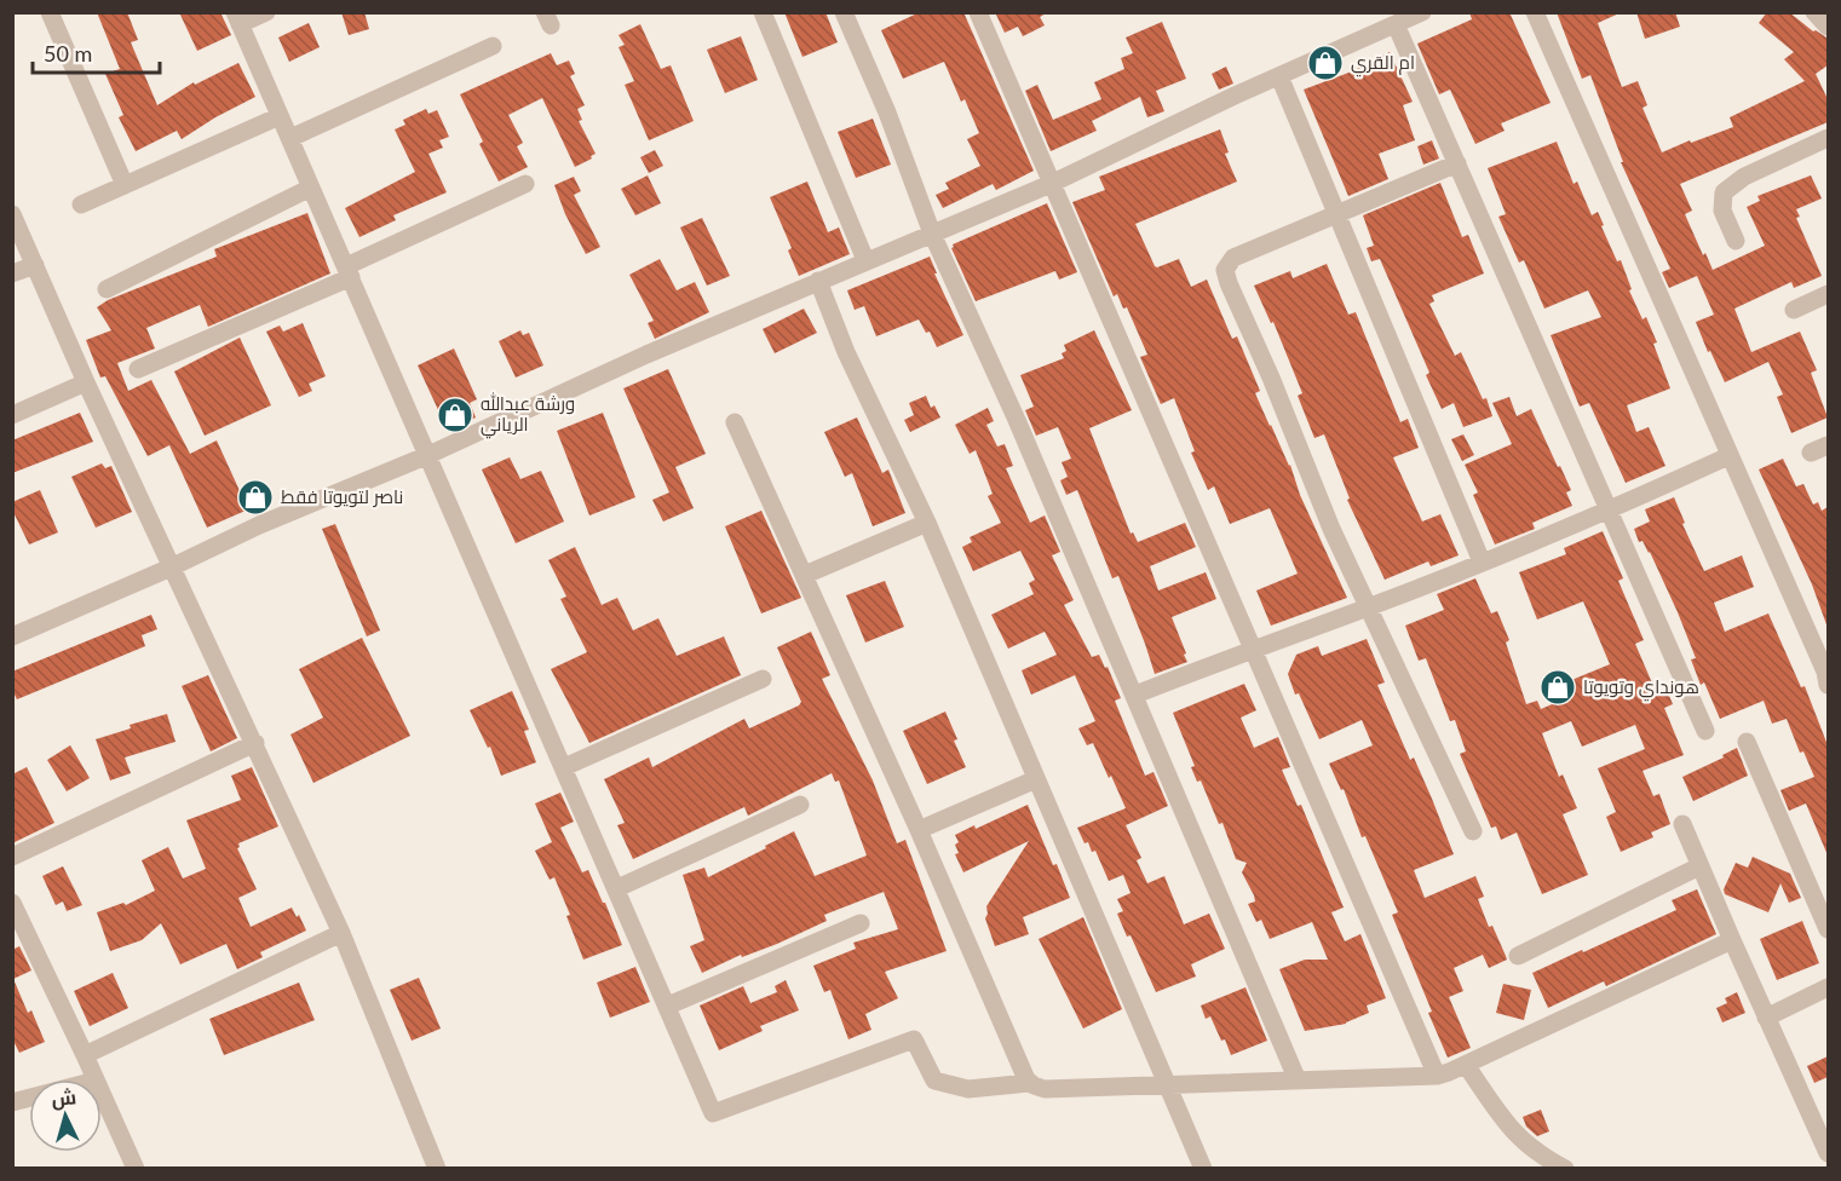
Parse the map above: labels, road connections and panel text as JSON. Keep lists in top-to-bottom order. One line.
{"places":{"shop":["ام القري","ورشة عبدالله الرياني","ناصر لتويوتا فقط","هونداي وتويوتا"]},"scale_bar":"50 m","north":"top"}
